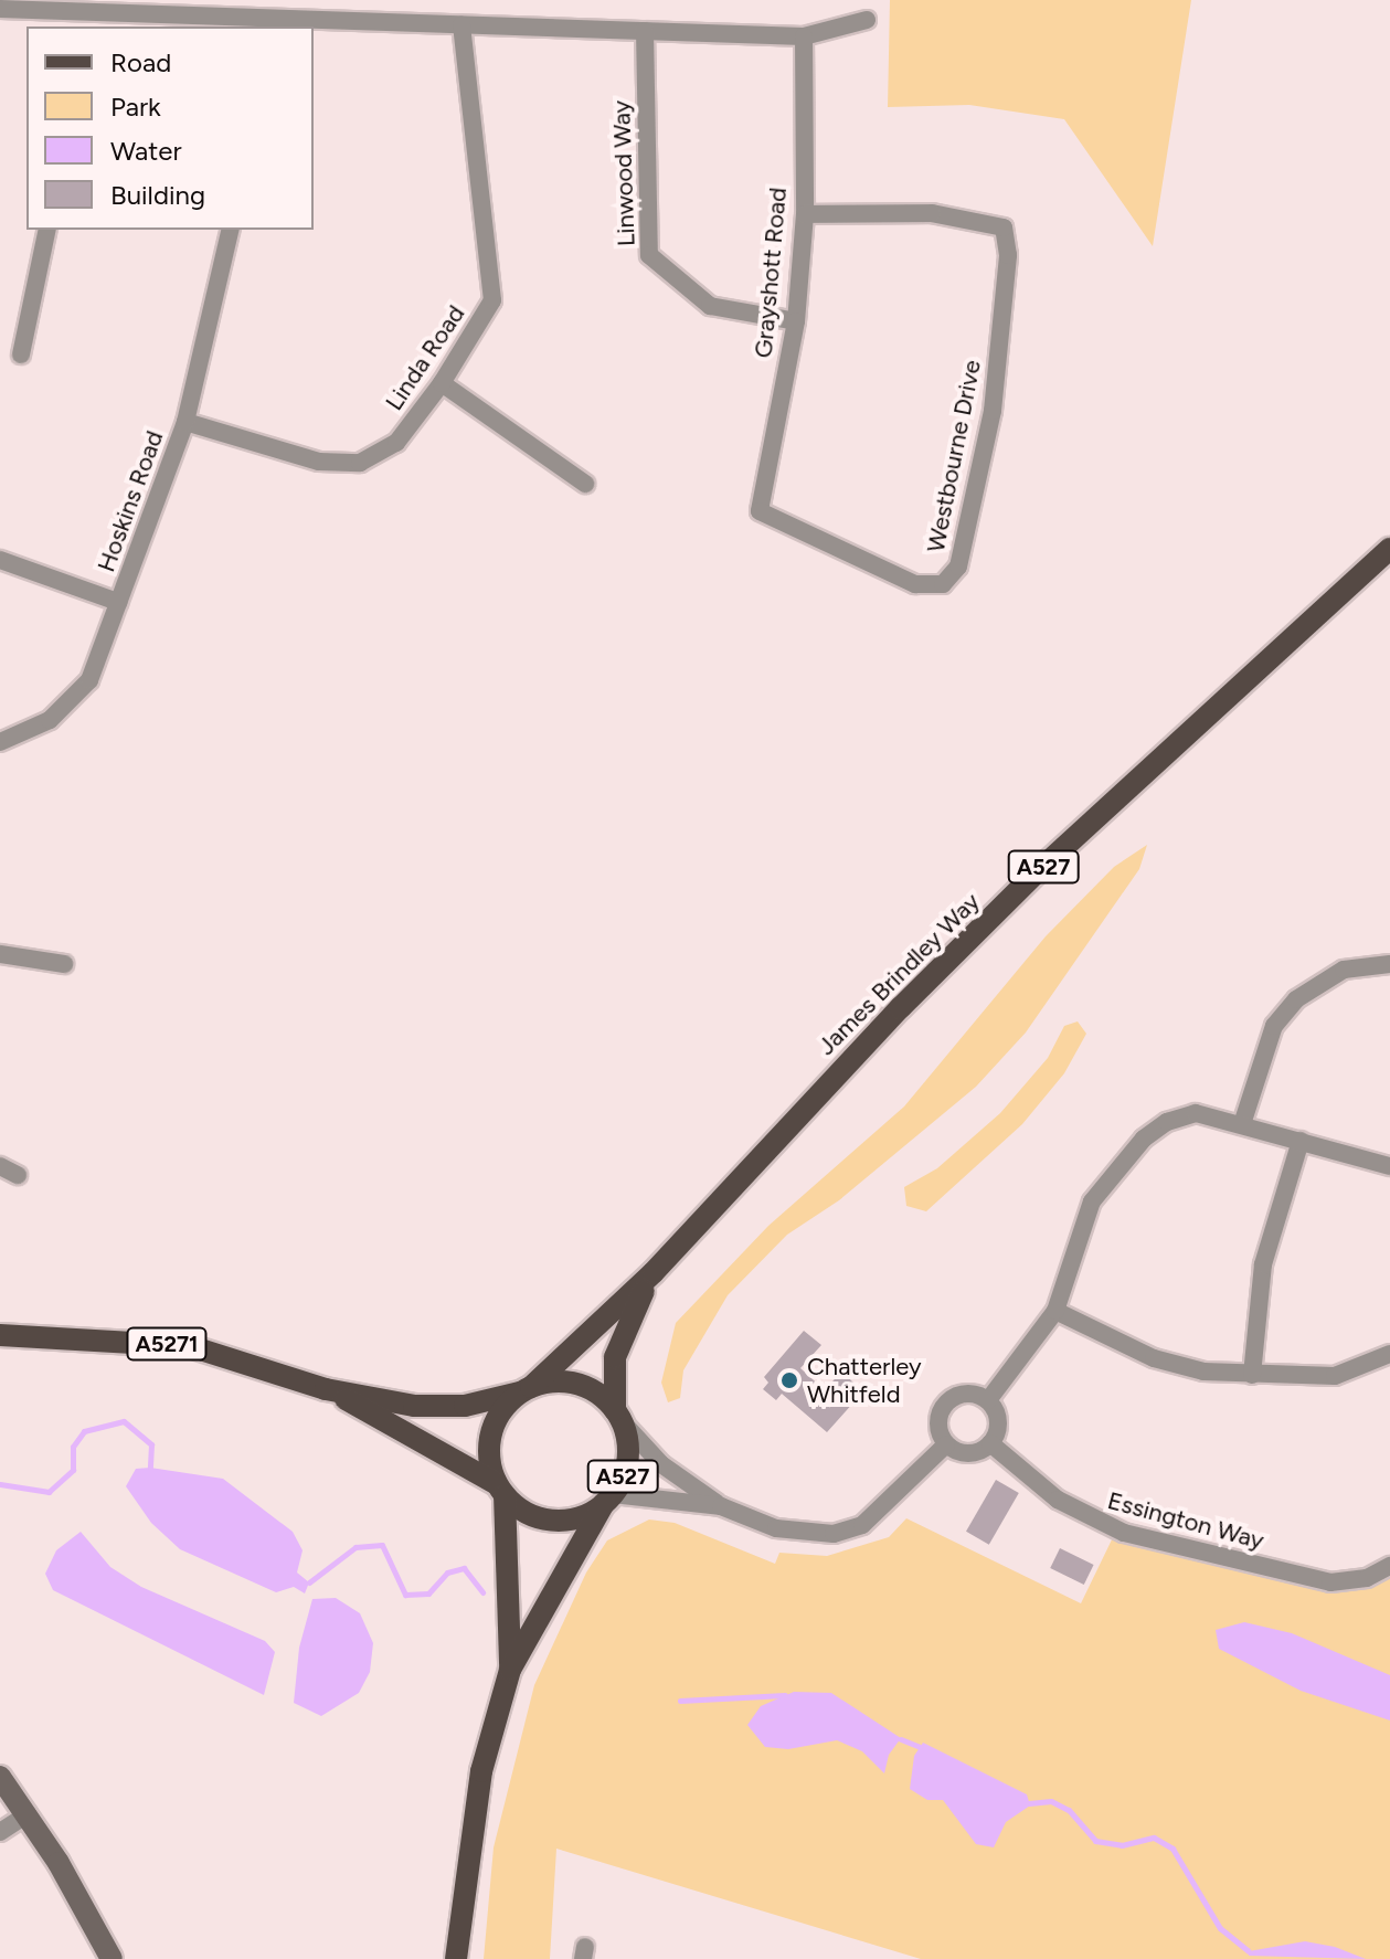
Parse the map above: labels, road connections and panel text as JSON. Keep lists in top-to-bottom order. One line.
{"streets":{"main road":["A527","James Brindley Way","A5271"],"street":["Linwood Way","Grayshott Road","Linda Road","Westbourne Drive","Hoskins Road","Essington Way"]},"crossings":[["Linwood Way","Grayshott Road"],["Grayshott Road","Westbourne Drive"],["Linda Road","Hoskins Road"],["A527","James Brindley Way"],["A527","A5271"],["James Brindley Way","A5271"]],"places":["Chatterley Whitfeld"],"legend":["Road","Park","Water","Building"]}
